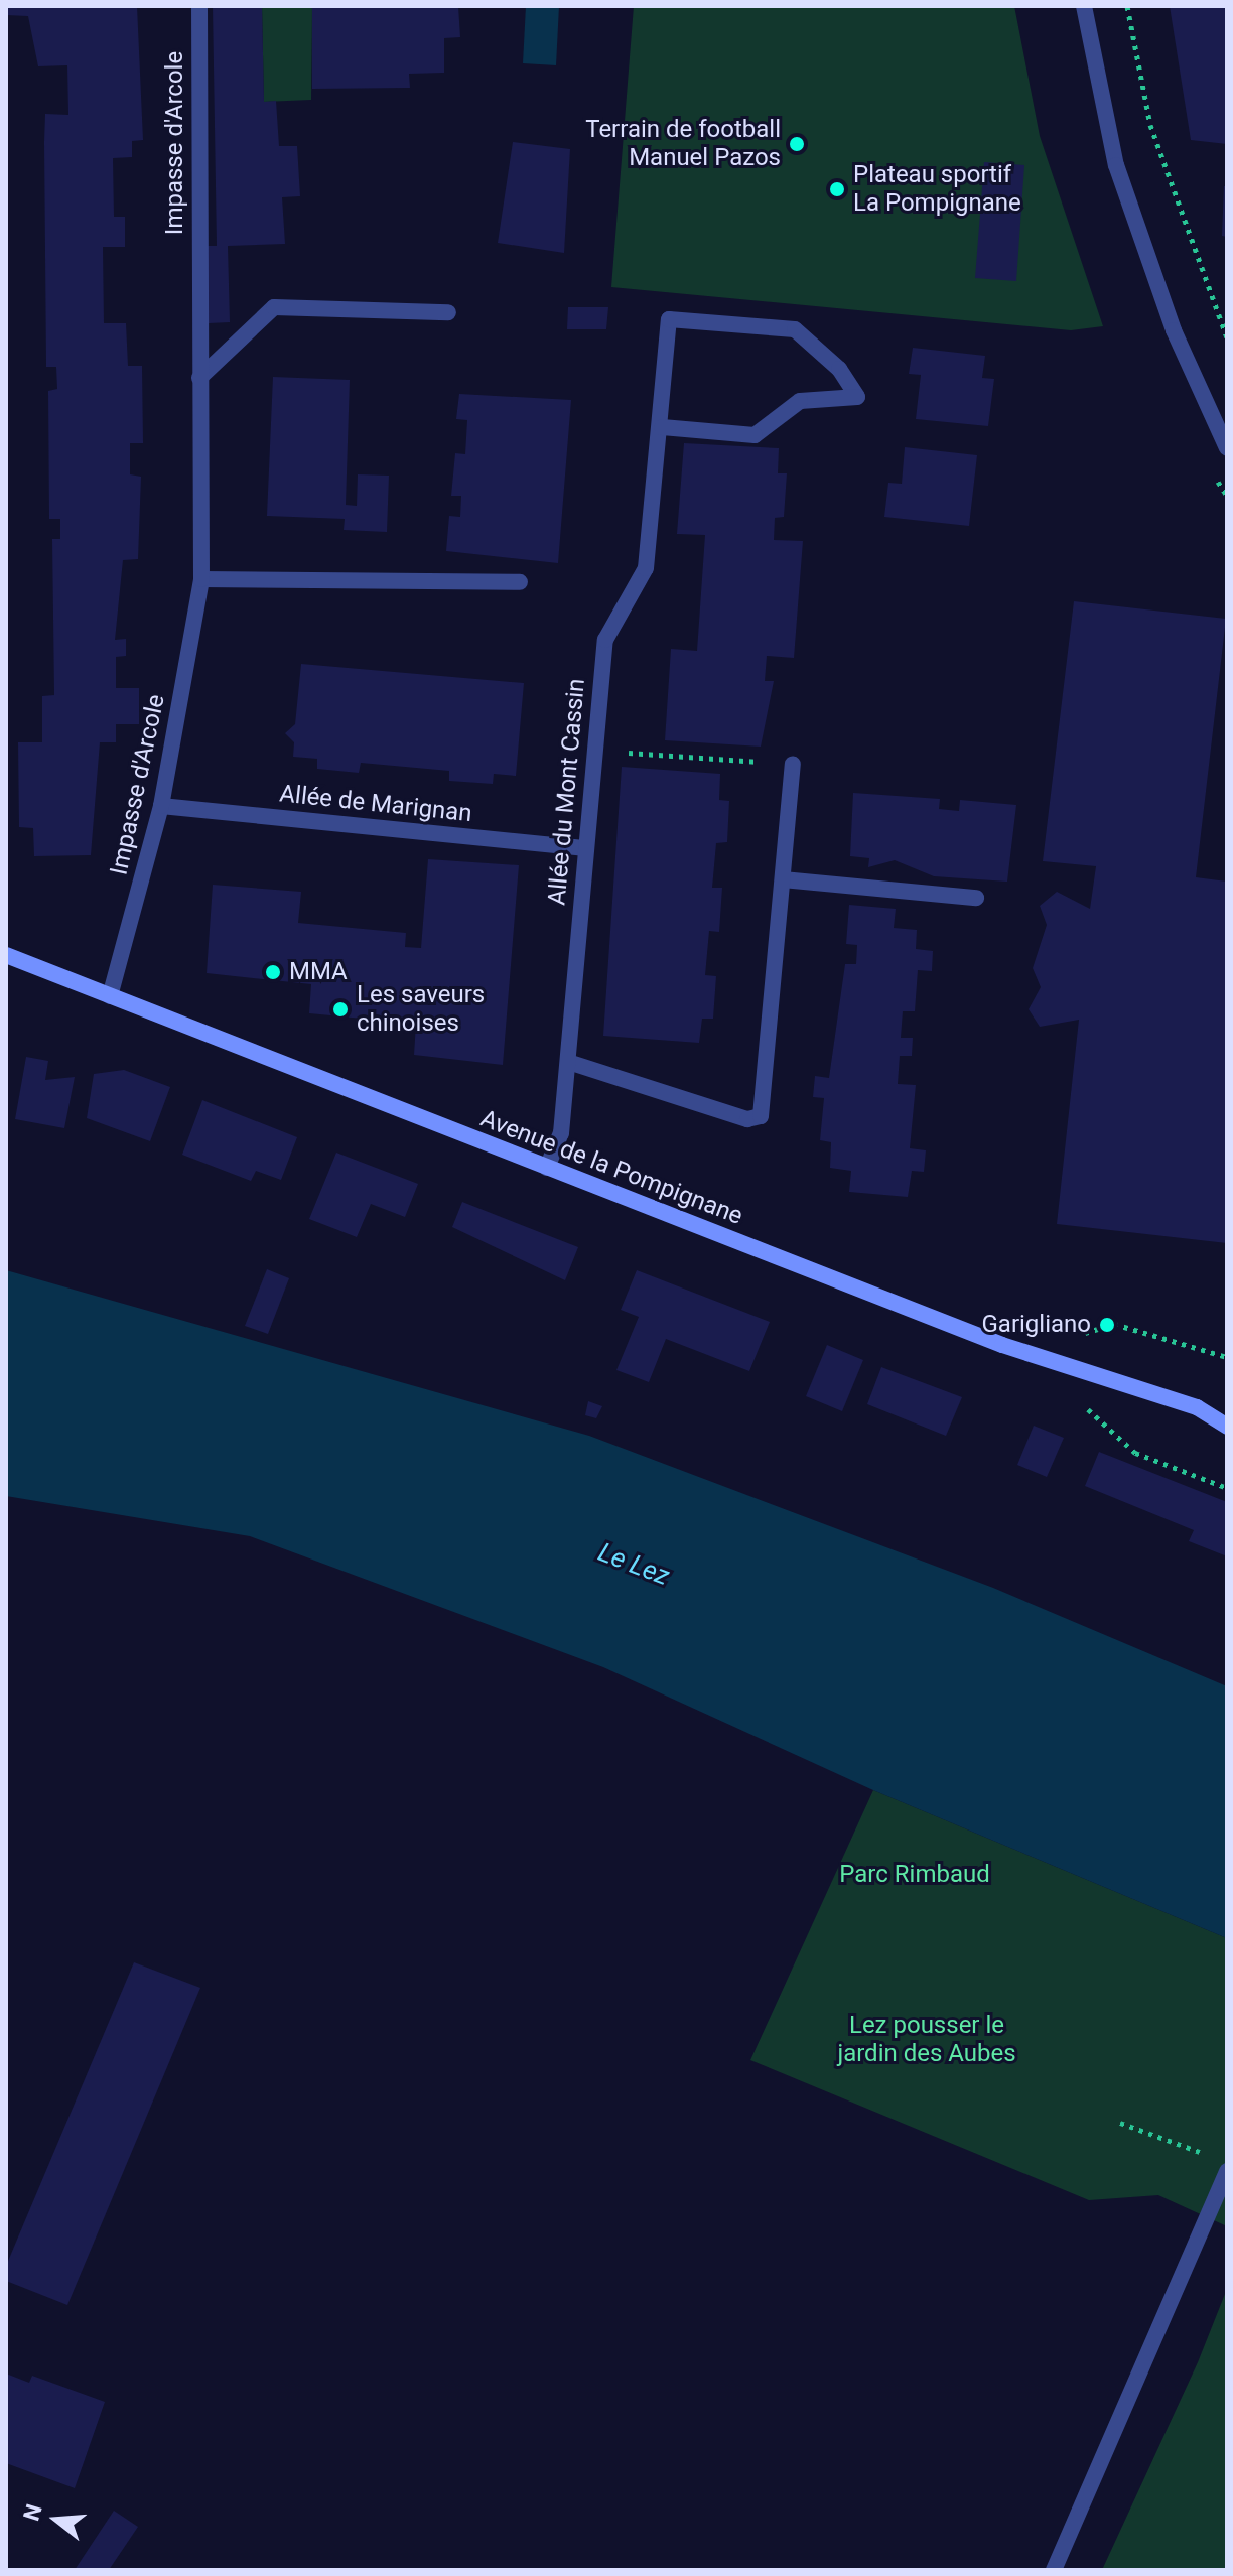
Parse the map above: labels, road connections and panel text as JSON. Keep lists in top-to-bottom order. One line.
{"streets":{"main road":["Avenue de la Pompignane"],"street":["Impasse d'Arcole","Allée du Mont Cassin","Allée de Marignan"]},"crossings":[["Impasse d'Arcole","Allée de Marignan"],["Impasse d'Arcole","Avenue de la Pompignane"],["Allée du Mont Cassin","Allée de Marignan"],["Allée du Mont Cassin","Avenue de la Pompignane"]],"water":["Le Lez"],"parks":["Parc Rimbaud","Lez pousser le jardin des Aubes"],"places":["Terrain de football Manuel Pazos","Plateau sportif La Pompignane","MMA","Les saveurs chinoises","Garigliano"],"north":"left"}
